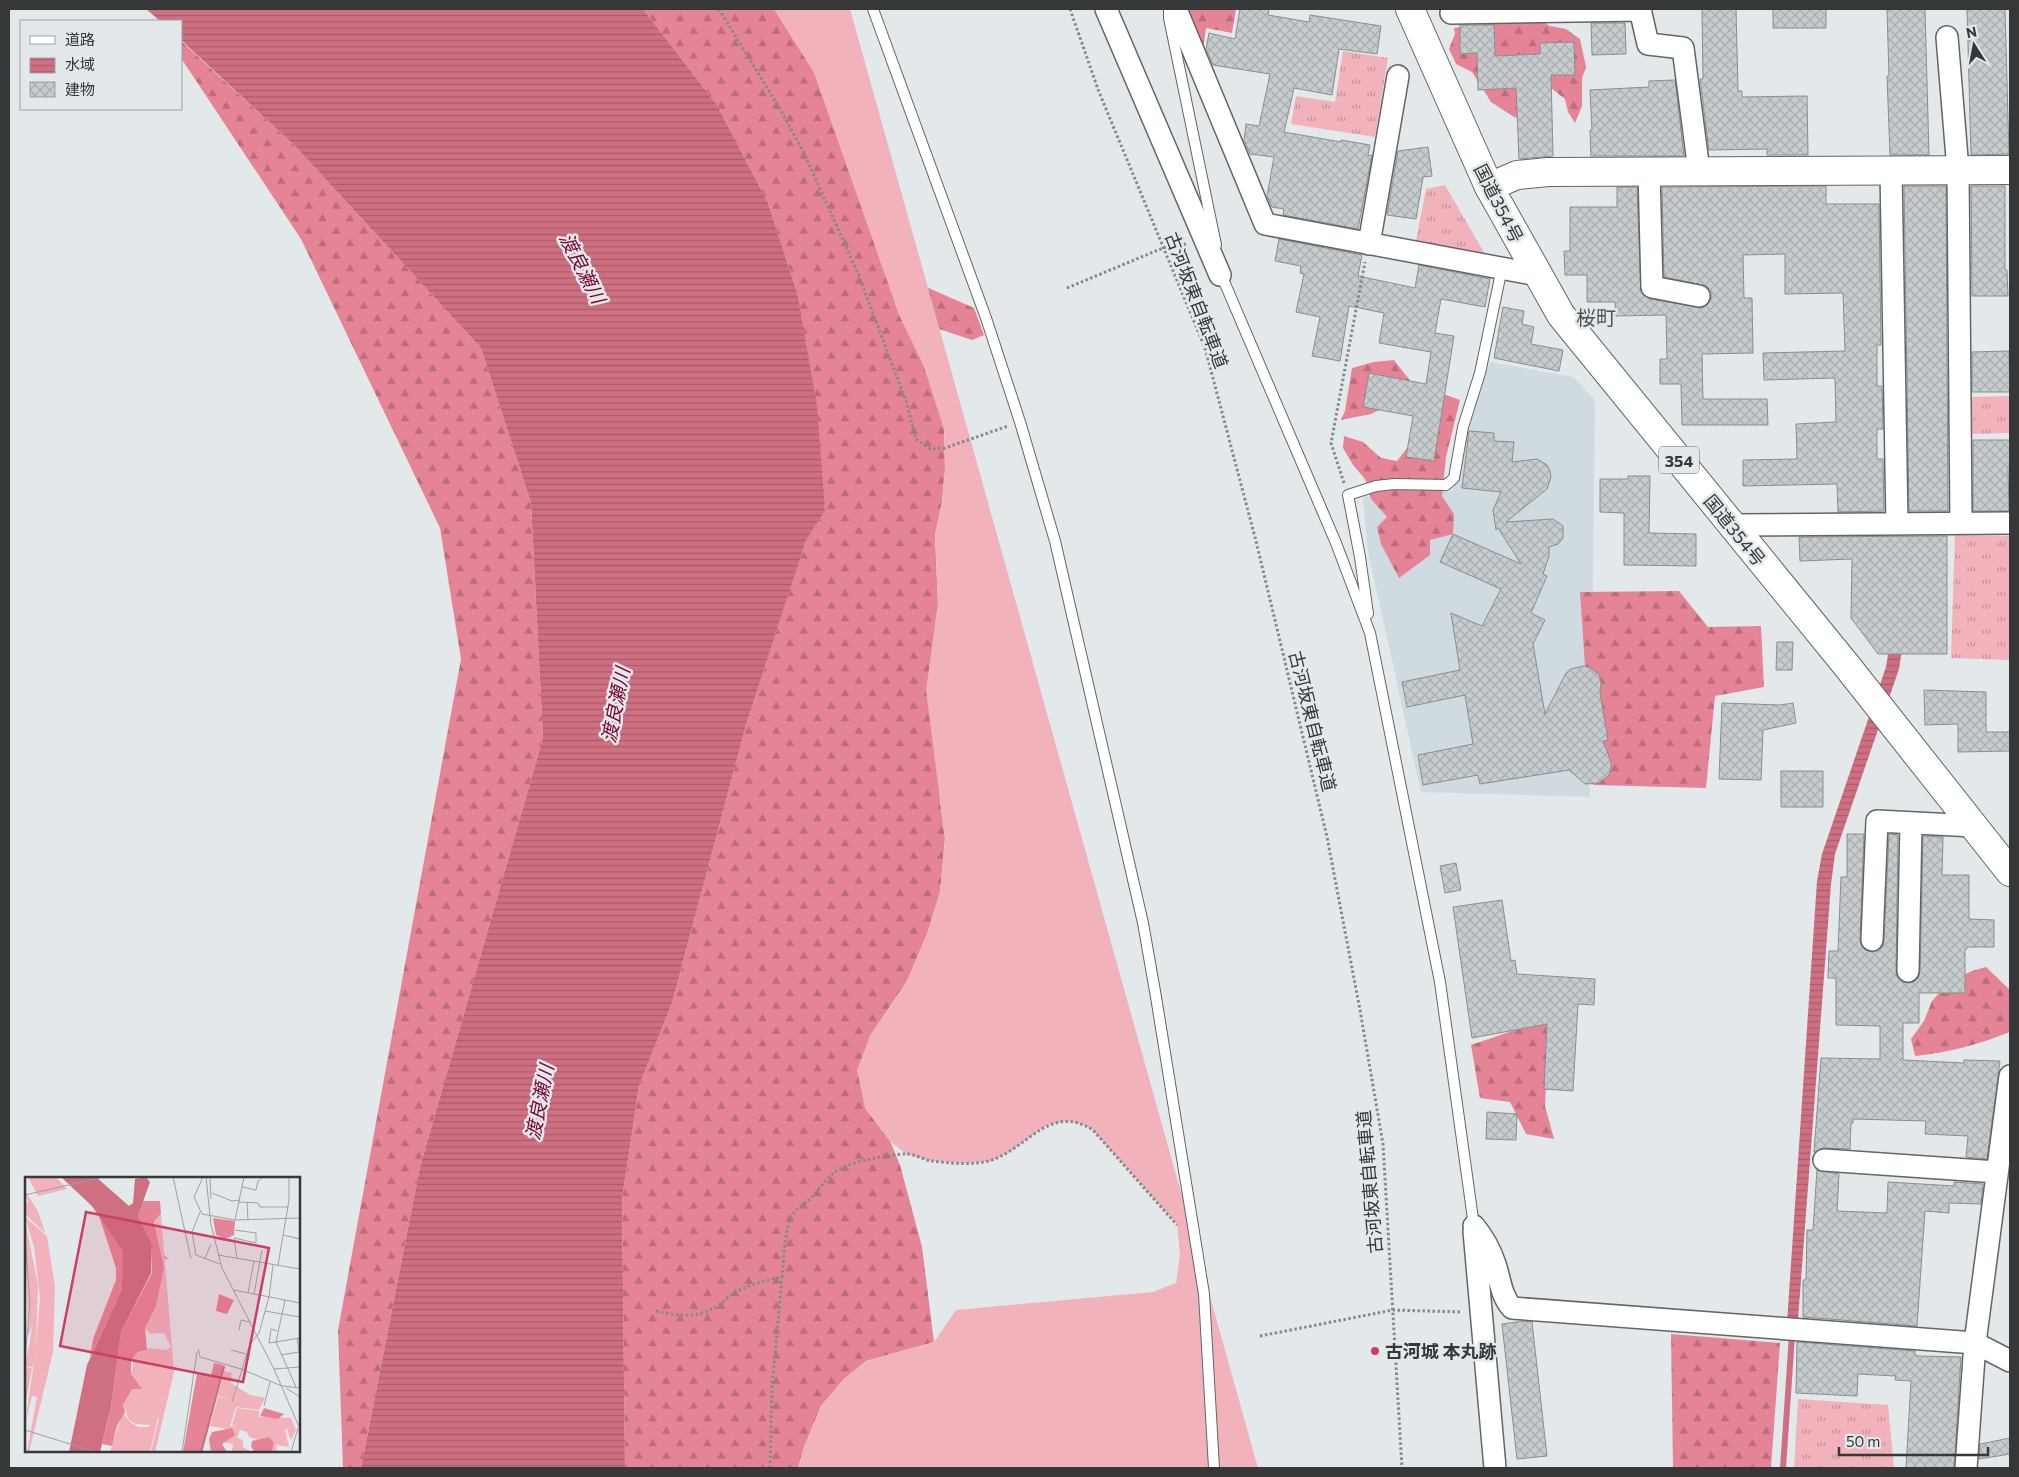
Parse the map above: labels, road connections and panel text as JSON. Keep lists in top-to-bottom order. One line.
{"streets":{"main road":["国道354号","354"],"path":["古河坂東自転車道"]},"districts":["桜町"],"water":["渡良瀬川"],"places":["古河城 本丸跡"],"legend":["道路","水域","建物"],"scale_bar":"50 m","north":"top"}
